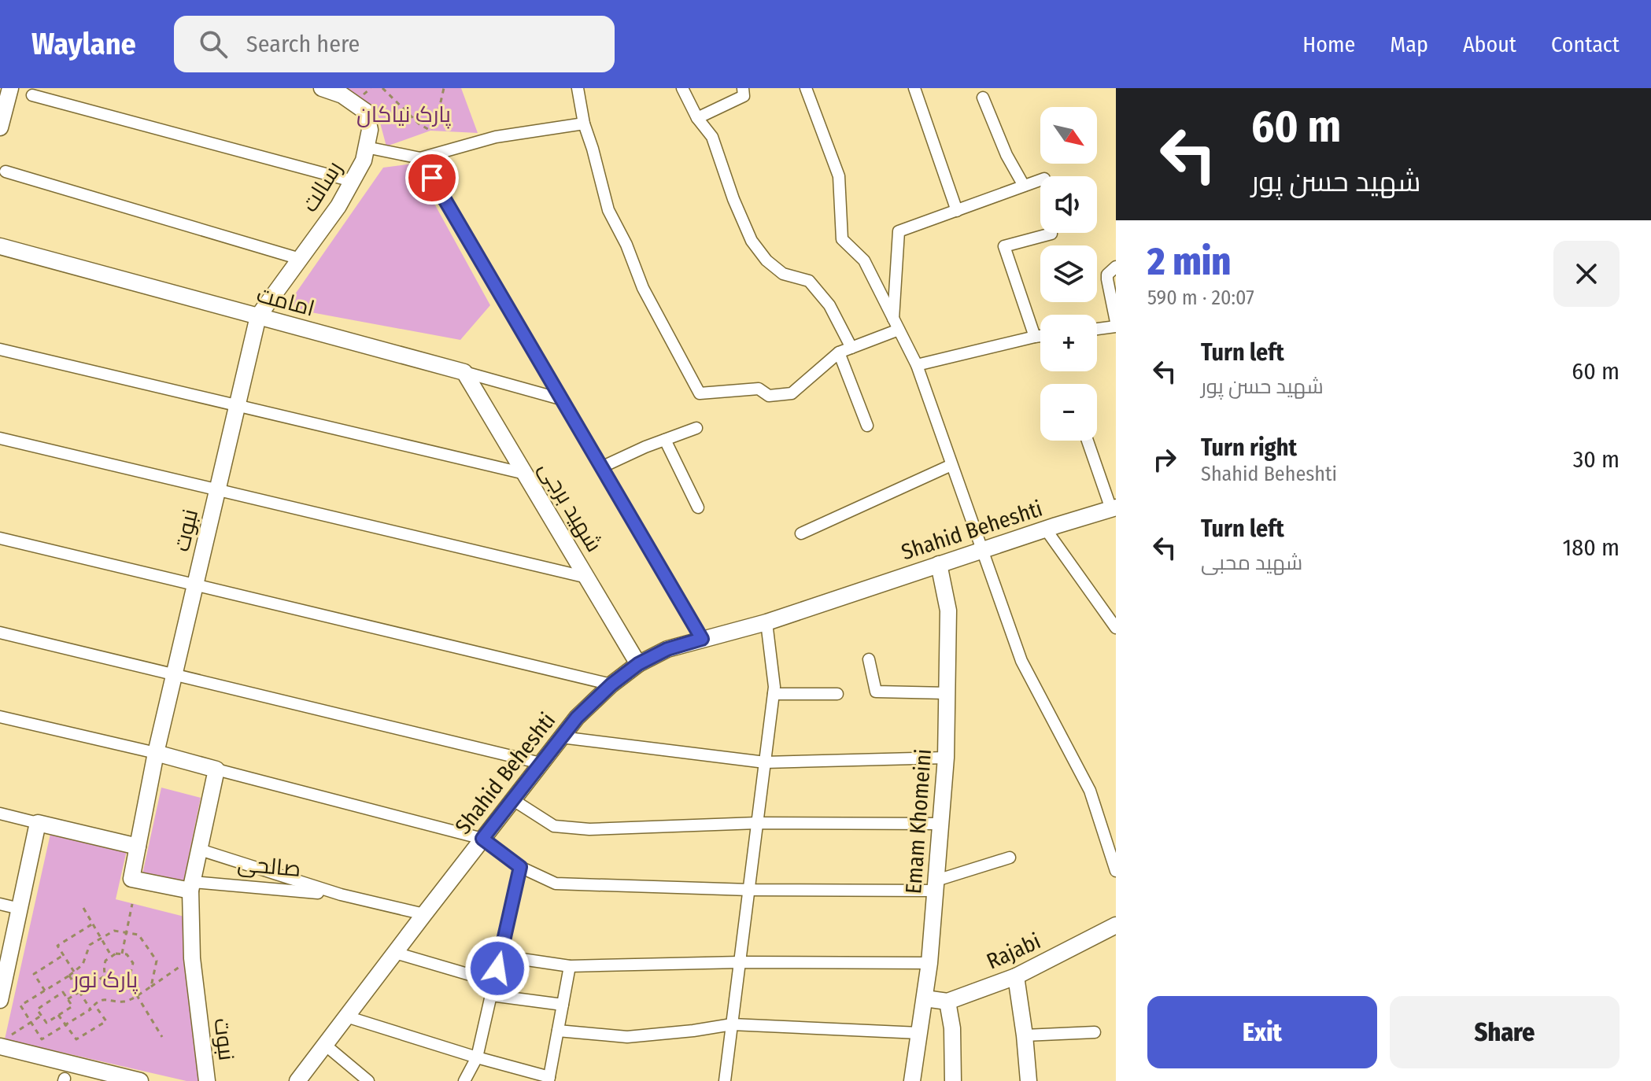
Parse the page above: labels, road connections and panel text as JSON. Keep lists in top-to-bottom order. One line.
{"streets":{"street":["رسالت","امامت","شهید برجی","نبوت","Shahid Beheshti","Emam Khomeini","صالحی","Rajabi"]},"crossings":[["رسالت","امامت"],["رسالت","نبوت"],["امامت","شهید برجی"],["امامت","نبوت"],["شهید برجی","Shahid Beheshti"],["نبوت","صالحی"],["Shahid Beheshti","Emam Khomeini"],["Shahid Beheshti","صالحی"],["Emam Khomeini","Rajabi"]],"parks":["پارک نیاکان","پارک نور"],"north":"bottom right","page":{"header":"Waylane","search":"Search here","nav":["Home","Map","About","Contact"],"turn":["60 m","شهید حسن پور"],"map_buttons":["+","−"],"heading":["2 min","590 m · 20:07"],"list":[{"name":"Turn left","note":"شهید حسن پور","value":"60 m"},{"name":"Turn right","note":"Shahid Beheshti","value":"30 m"},{"name":"Turn left","note":"شهید محبی","value":"180 m"}],"buttons":["Exit","Share"]}}
